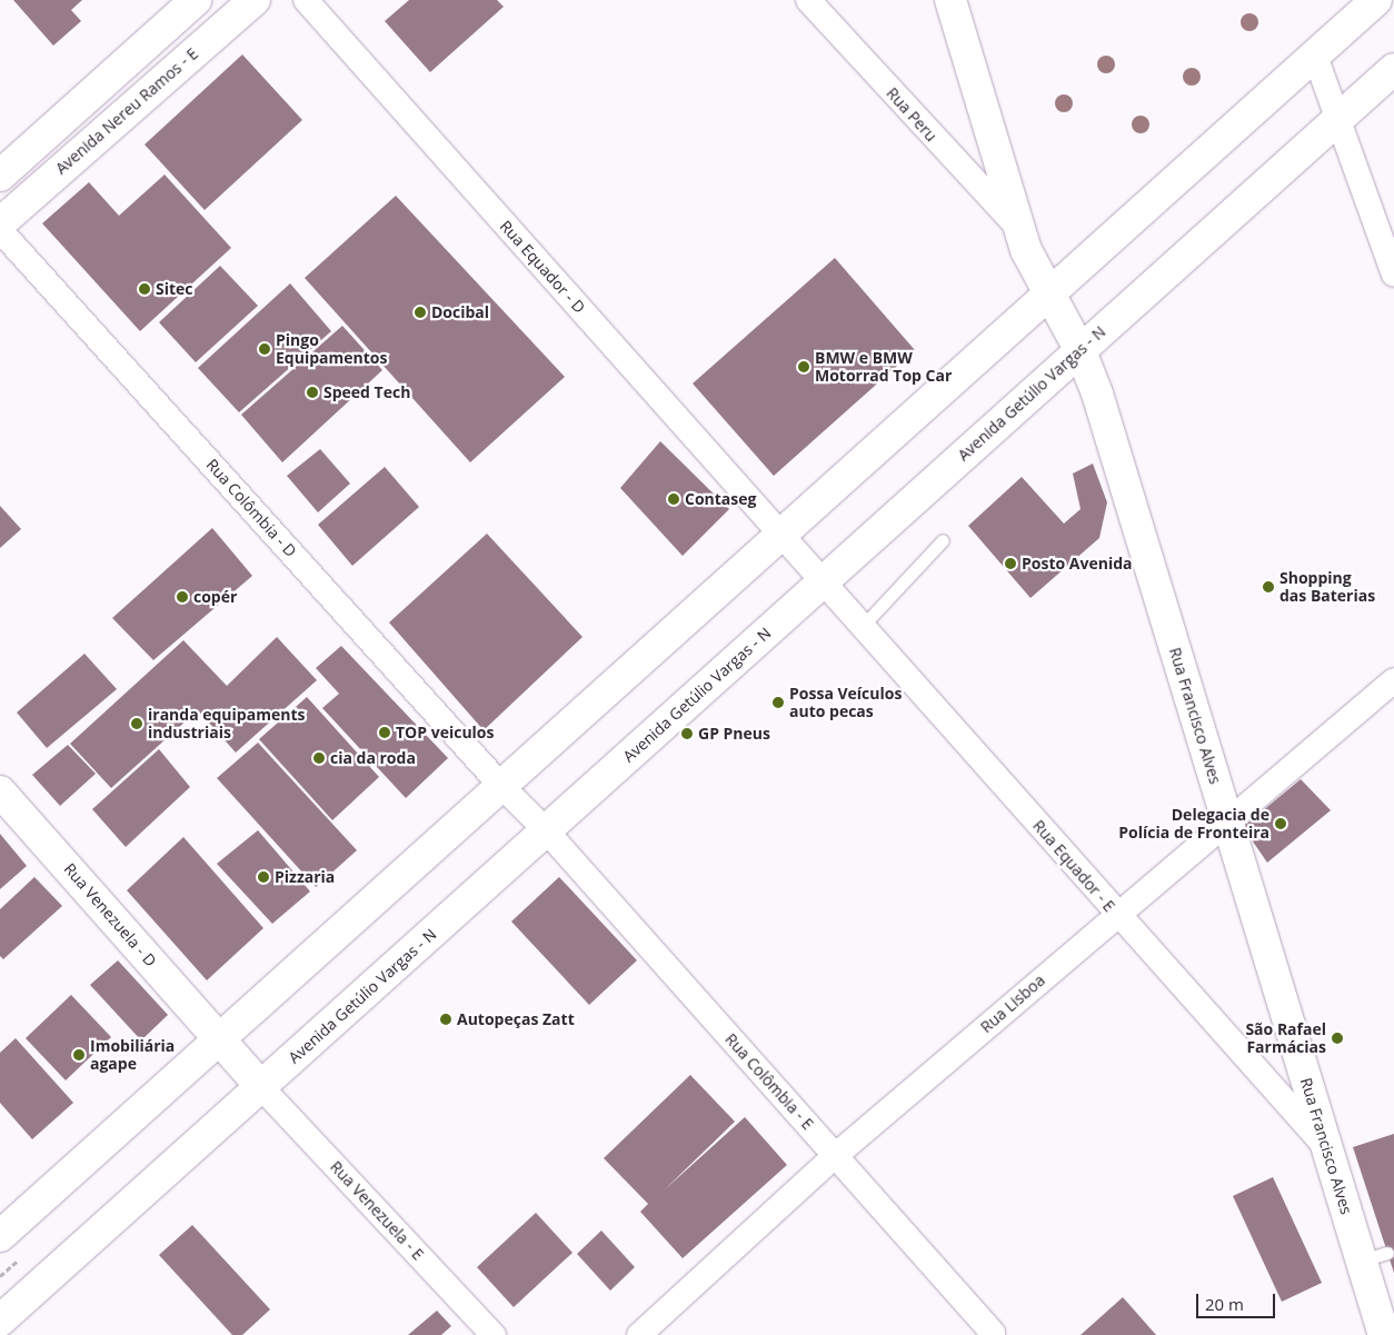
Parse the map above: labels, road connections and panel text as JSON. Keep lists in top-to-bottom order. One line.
{"streets":{"street":["Avenida Nereu Ramos - E","Rua Peru","Rua Equador - D","Avenida Getúlio Vargas - N","Rua Colômbia - D","Rua Francisco Alves","Rua Equador - E","Rua Venezuela - D","Rua Lisboa","Rua Colômbia - E","Rua Venezuela - E"]},"crossings":[["Rua Peru","Rua Francisco Alves"],["Rua Equador - D","Avenida Getúlio Vargas - N"],["Rua Equador - D","Rua Equador - E"],["Avenida Getúlio Vargas - N","Rua Colômbia - D"],["Avenida Getúlio Vargas - N","Rua Francisco Alves"],["Avenida Getúlio Vargas - N","Rua Equador - E"],["Avenida Getúlio Vargas - N","Rua Venezuela - D"],["Avenida Getúlio Vargas - N","Rua Colômbia - E"],["Avenida Getúlio Vargas - N","Rua Venezuela - E"],["Rua Colômbia - D","Rua Colômbia - E"],["Rua Francisco Alves","Rua Equador - E"],["Rua Francisco Alves","Rua Lisboa"],["Rua Equador - E","Rua Lisboa"],["Rua Venezuela - D","Rua Venezuela - E"],["Rua Lisboa","Rua Colômbia - E"]],"places":["Sitec","Docibal","Pingo Equipamentos","BMW e BMW Motorrad Top Car","Speed Tech","Contaseg","Posto Avenida","Shopping das Baterias","copér","Possa Veículos auto pecas","iranda equipaments industriais","TOP veiculos","GP Pneus","cia da roda","Delegacia de Polícia de Fronteira","Pizzaria","Autopeças Zatt","São Rafael Farmácias","Imobiliária agape"],"scale_bar":"20 m"}
